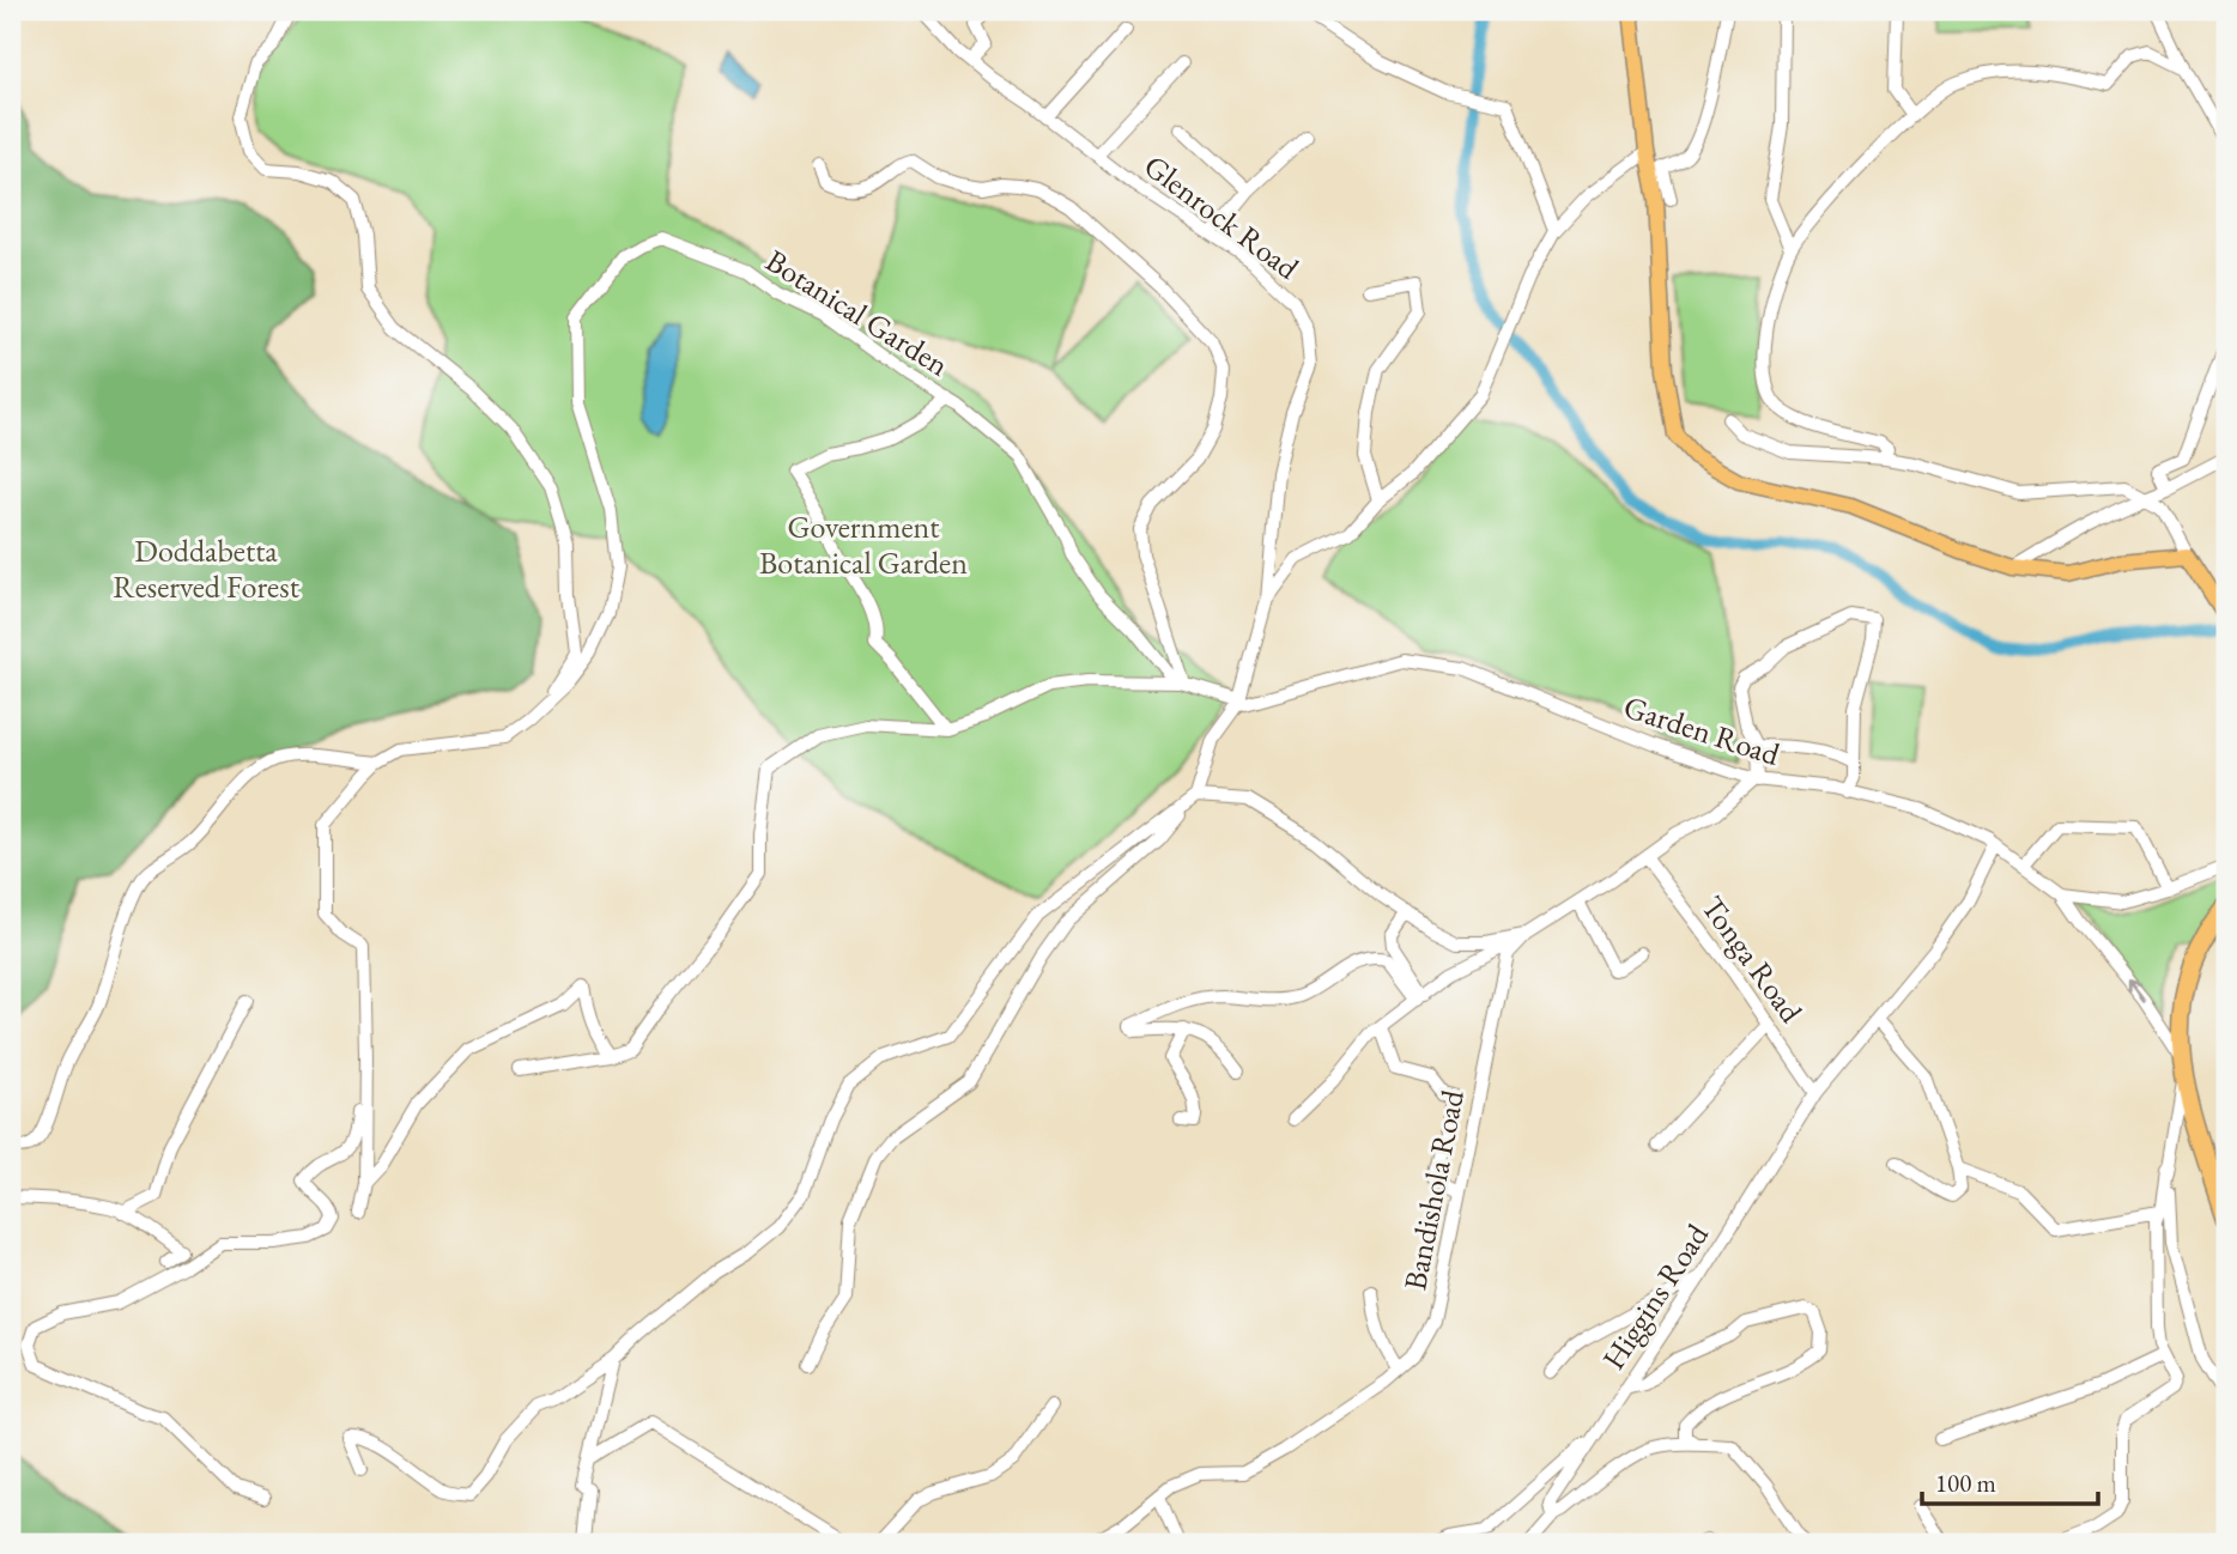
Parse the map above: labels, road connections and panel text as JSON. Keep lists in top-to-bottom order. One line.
{"streets":{"street":["Glenrock Road","Botanical Garden","Garden Road","Tonga Road","Bandishola Road","Higgins Road"]},"crossings":[["Botanical Garden","Garden Road"],["Garden Road","Bandishola Road"],["Garden Road","Higgins Road"],["Tonga Road","Bandishola Road"],["Tonga Road","Higgins Road"]],"parks":["Government Botanical Garden","Doddabetta Reserved Forest"],"scale_bar":"100 m"}
